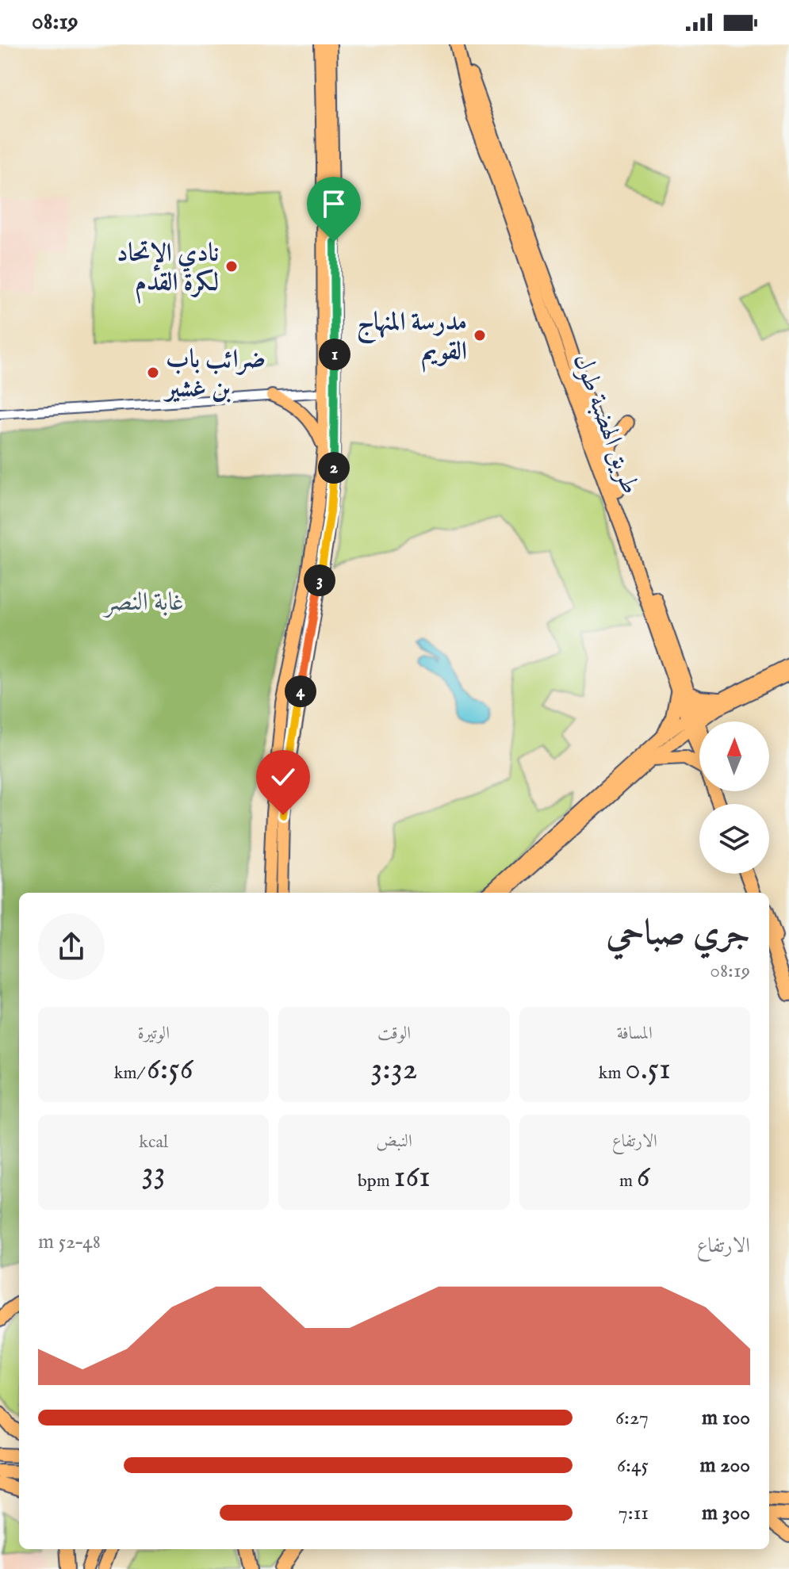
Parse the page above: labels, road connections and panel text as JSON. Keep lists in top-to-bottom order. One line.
{"streets":{"highway":["طريق الهضبة طول"]},"parks":["غابة النصر"],"places":["نادي الإتحاد لكرة القدم","مدرسة المنهاج القويم","ضرائب باب بن غشير"],"north":"top","page":{"status":"08:19","pins":["1","2","3","4"],"heading":["جري صباحي","08:19"],"stats":[["المسافة","0.51 km"],["الوقت","3:32"],["الوتيرة","6:56 /km"],["الارتفاع","6 m"],["النبض","161 bpm"],["kcal","33"]],"chart":["الارتفاع","48–52 m"],"list":[{"name":"100 m","note":"6:27"},{"name":"200 m","note":"6:45"},{"name":"300 m","note":"7:11"}]}}
